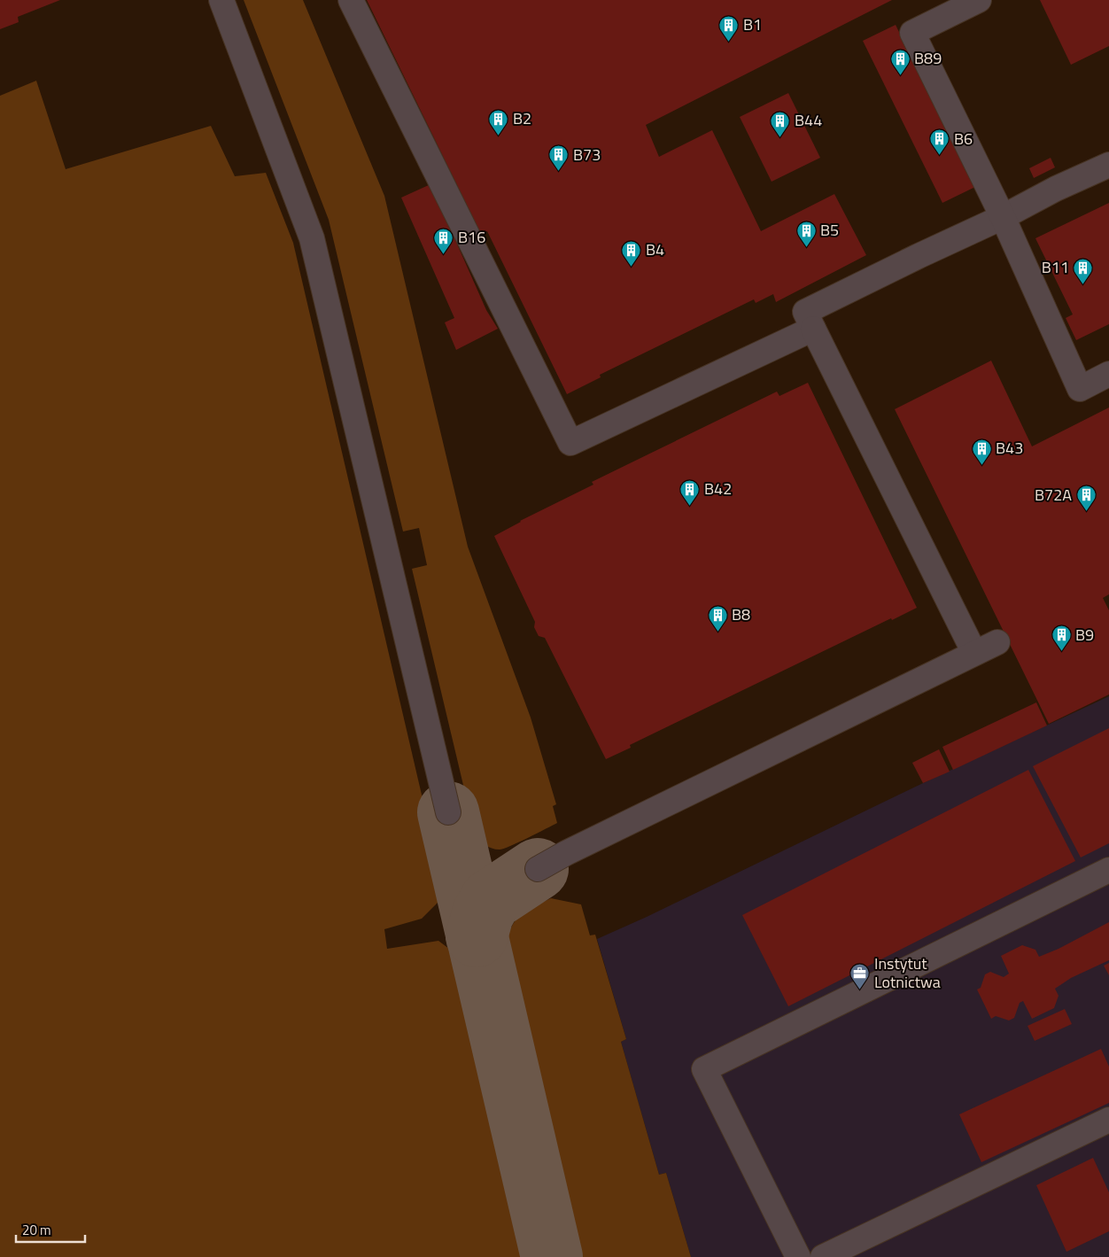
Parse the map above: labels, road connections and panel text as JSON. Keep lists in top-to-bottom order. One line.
{"places":{"building":["B1","B89","B2","B44","B6","B73","B5","B16","B4","B11","B43","B42","B72A","B8","B9"],"office":["Instytut Lotnictwa"]},"scale_bar":"20 m"}
